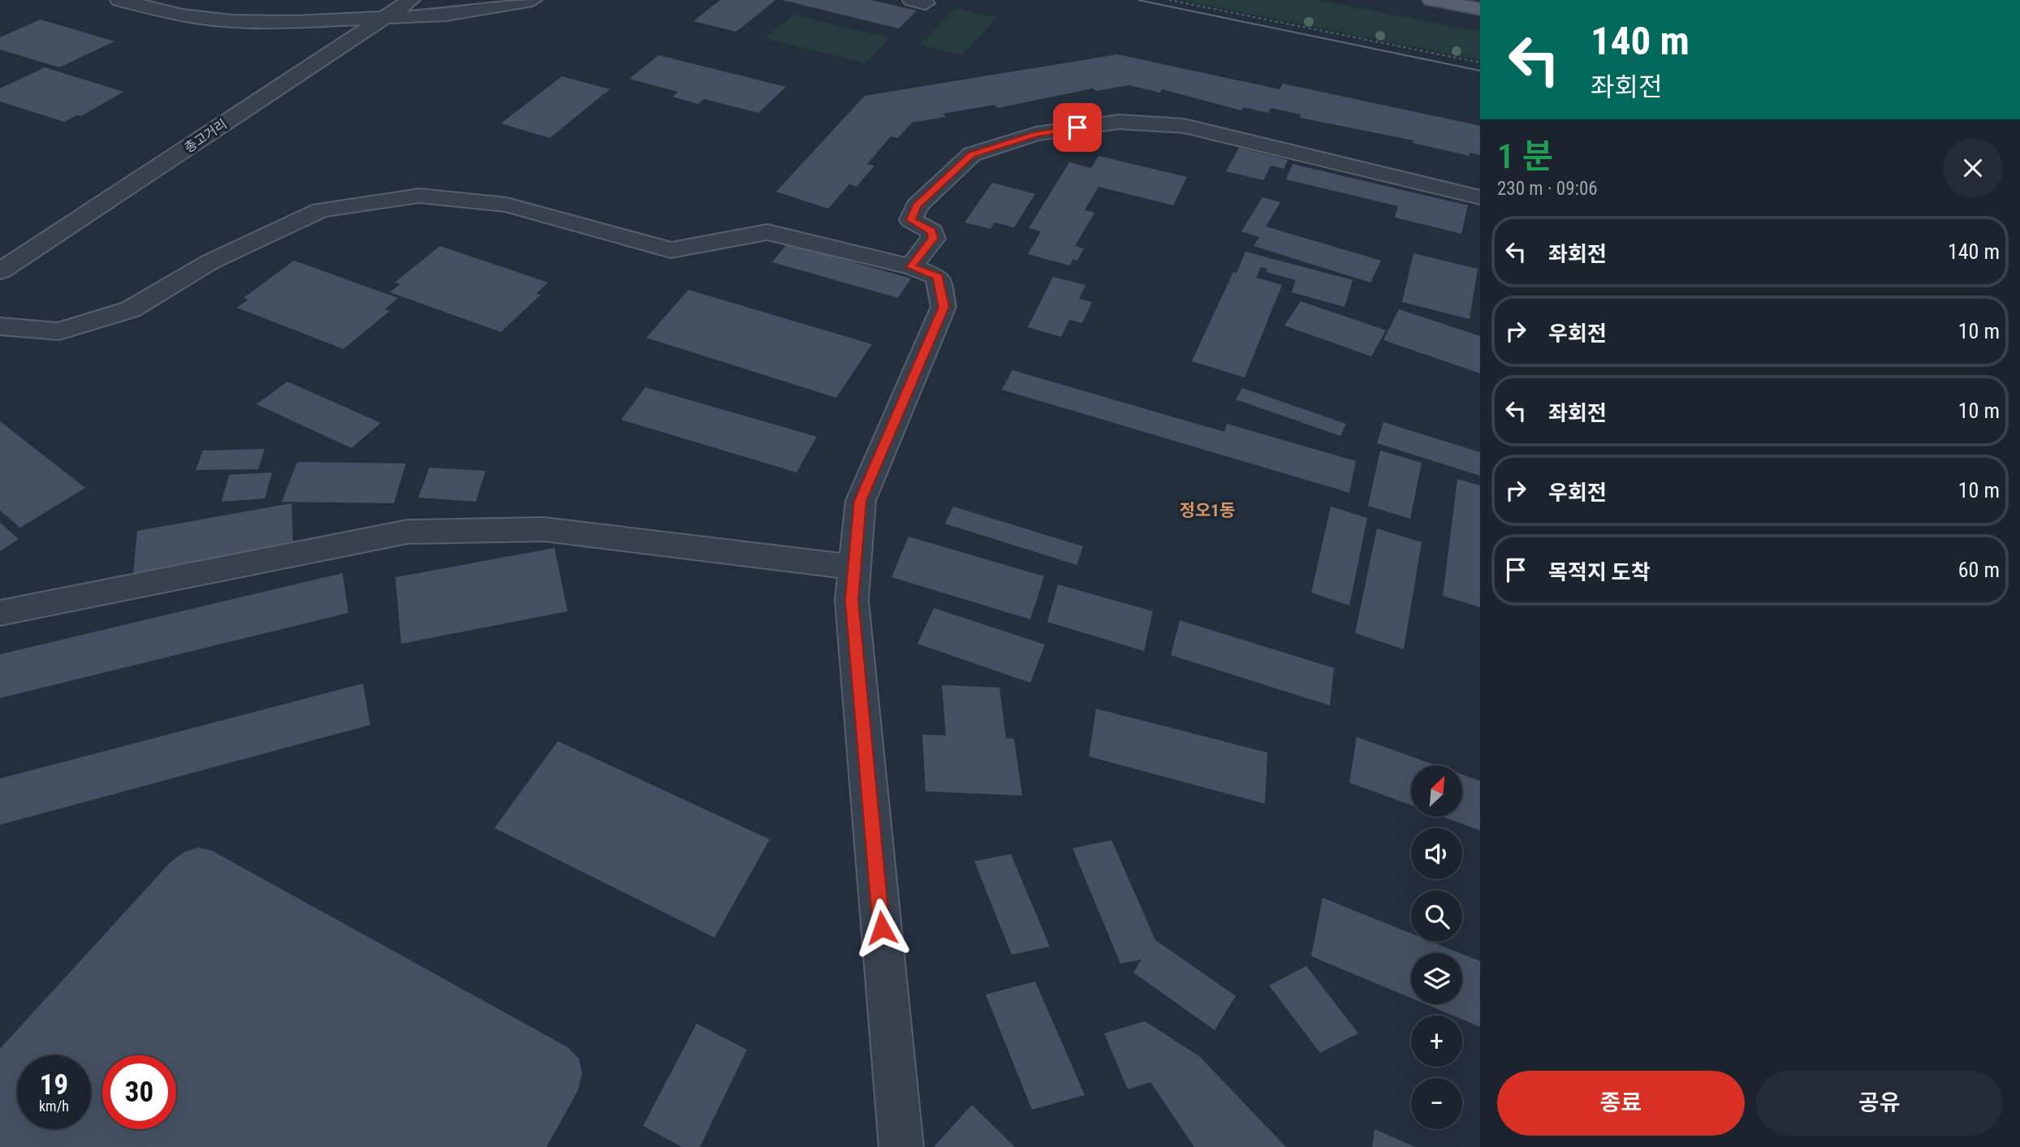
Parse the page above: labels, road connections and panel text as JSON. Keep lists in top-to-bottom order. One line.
{"streets":{"street":["총고거리"]},"districts":["정오1동"],"north":"top right","page":{"turn":["140 m","좌회전"],"heading":["1 분","230 m · 09:06"],"list":[{"name":"좌회전","value":"140 m"},{"name":"우회전","value":"10 m"},{"name":"좌회전","value":"10 m"},{"name":"우회전","value":"10 m"},{"name":"목적지 도착","value":"60 m"}],"map_buttons":["+","−"],"speed":"19 km/h","limit":"30","buttons":["종료","공유"]}}
